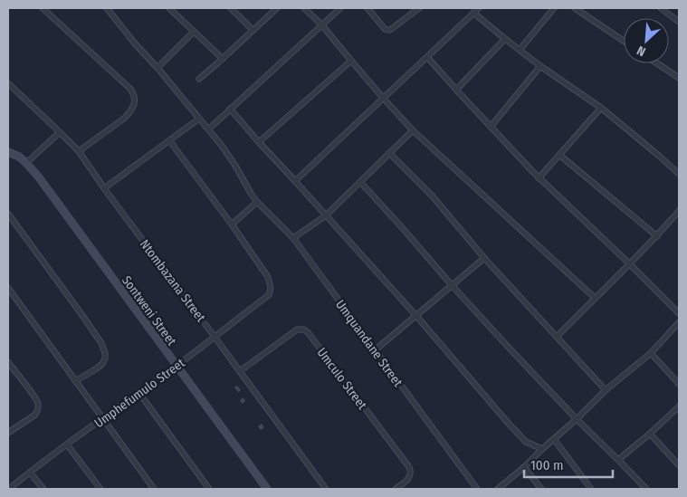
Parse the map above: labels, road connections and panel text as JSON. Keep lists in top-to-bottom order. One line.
{"streets":{"street":["Ntombazana Street","Sontweni Street","Umquandane Street","Umculo Street","Umphefumulo Street"]},"crossings":[["Ntombazana Street","Umculo Street"],["Ntombazana Street","Umphefumulo Street"],["Sontweni Street","Umphefumulo Street"]],"scale_bar":"100 m","north":"bottom left"}
